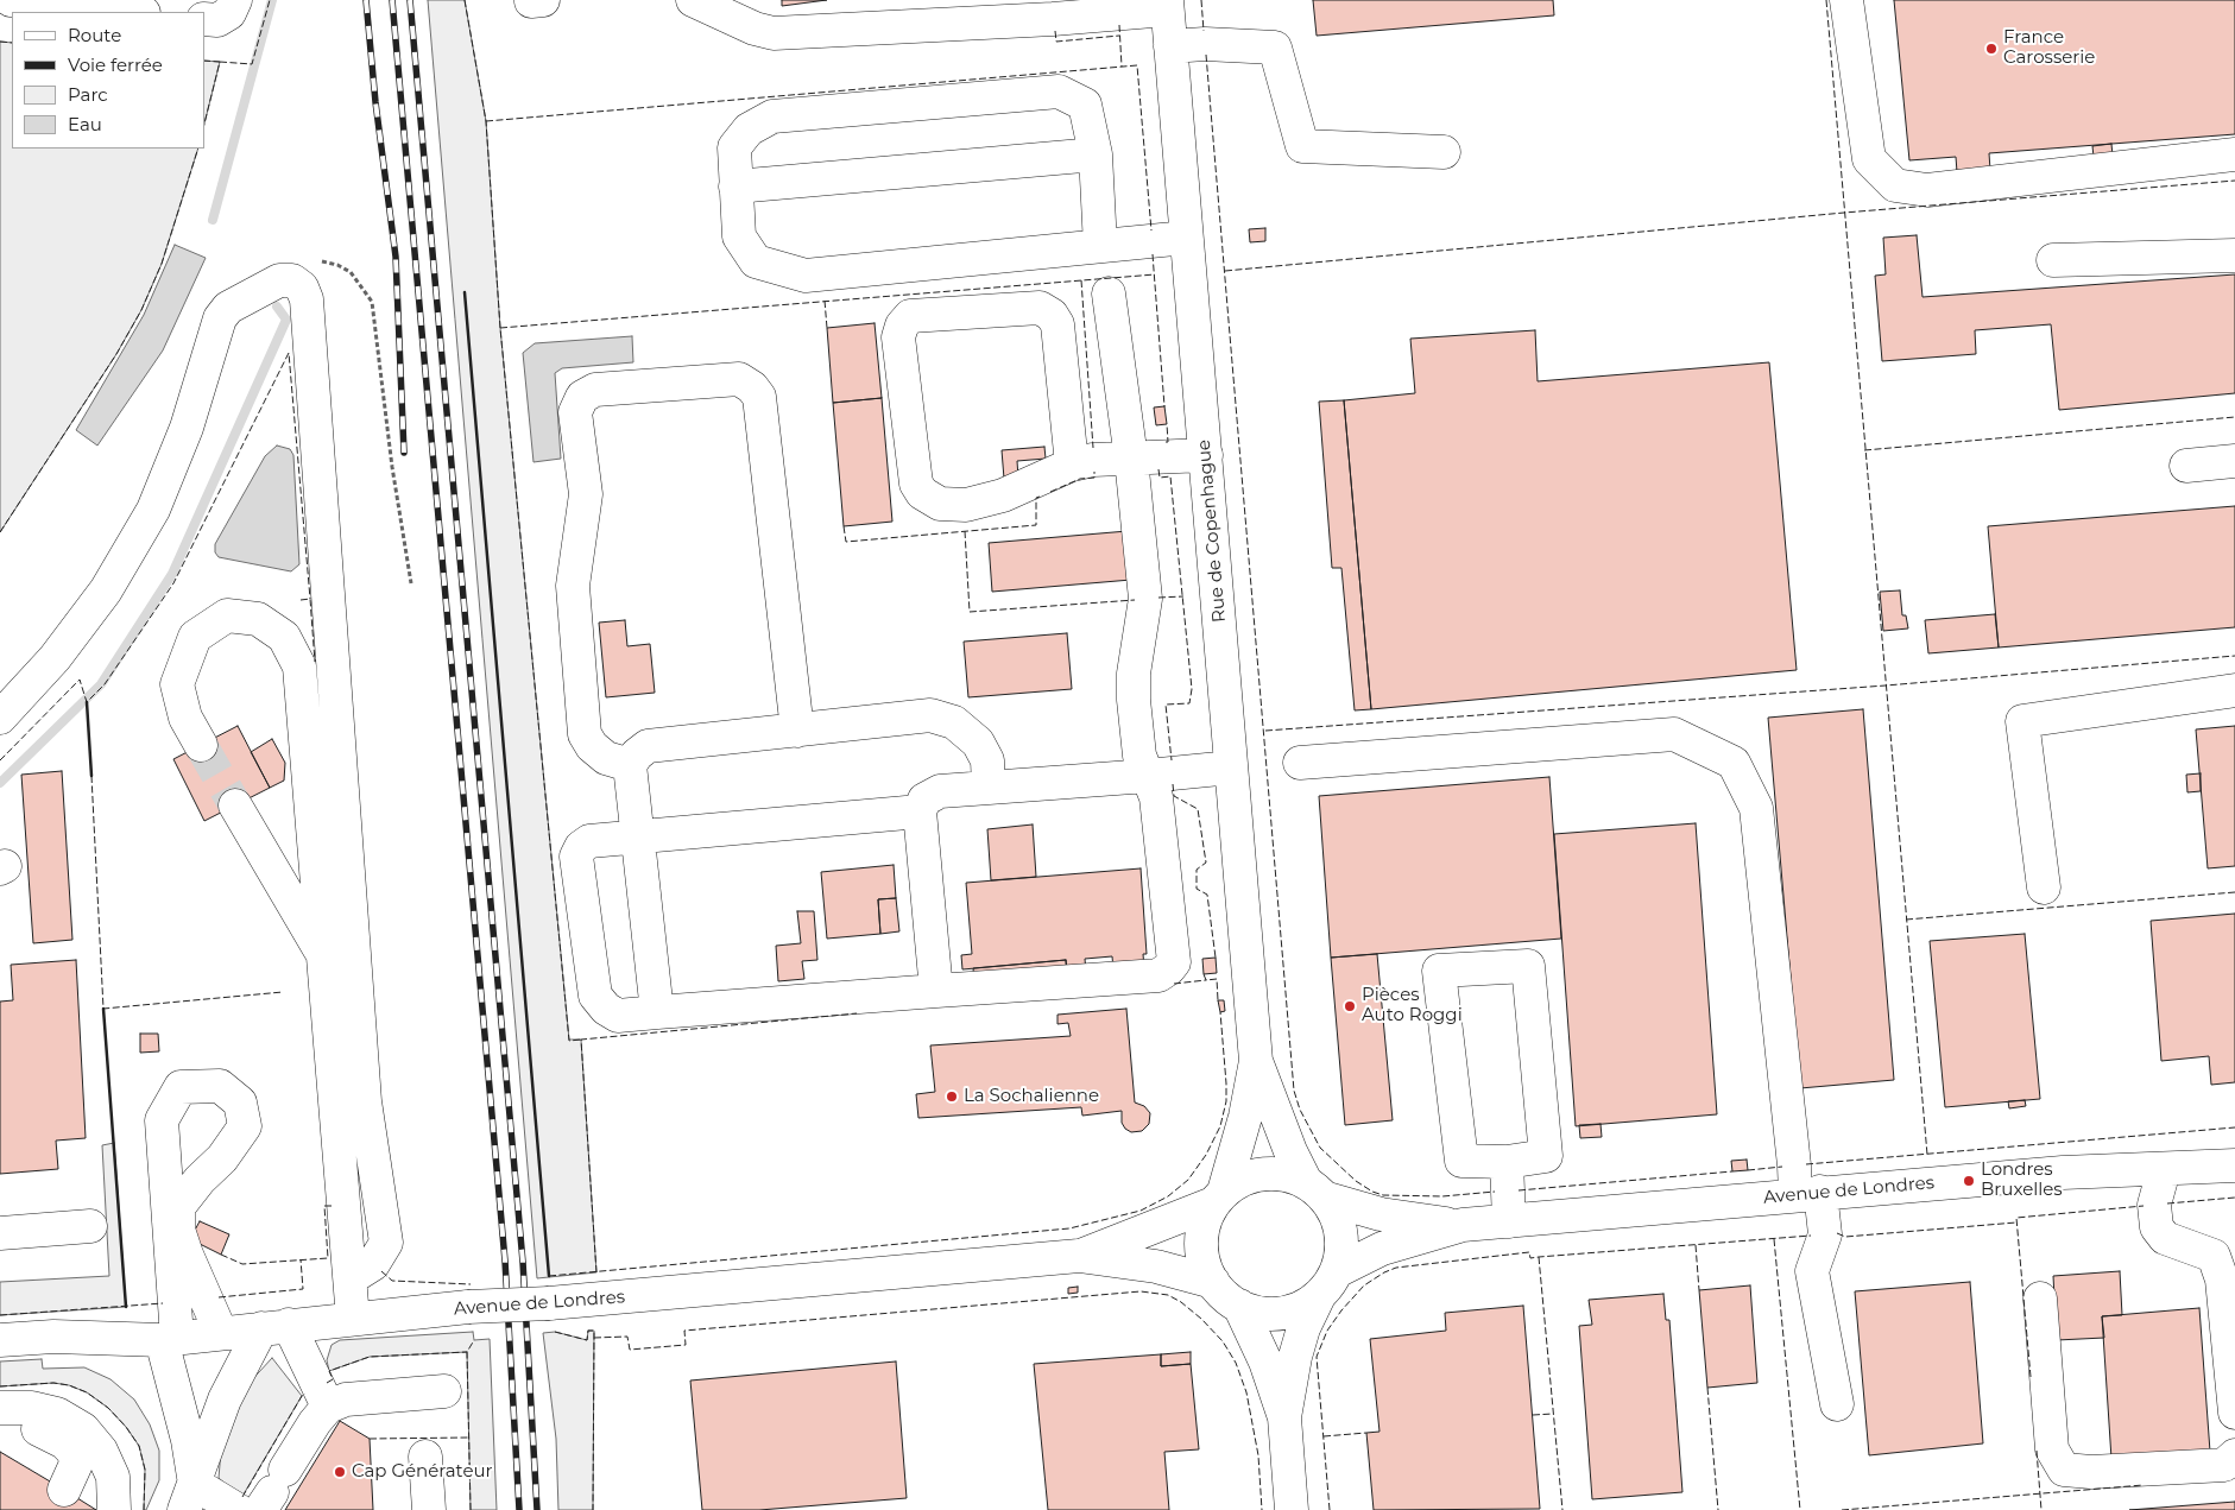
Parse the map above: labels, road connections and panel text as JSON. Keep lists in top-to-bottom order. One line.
{"streets":{"street":["Rue de Copenhague","Avenue de Londres"]},"crossings":[["Rue de Copenhague","Avenue de Londres"]],"places":["France Carosserie","Pièces Auto Roggi","La Sochalienne","Londres Bruxelles","Cap Générateur"],"legend":["Route","Voie ferrée","Parc","Eau"]}
